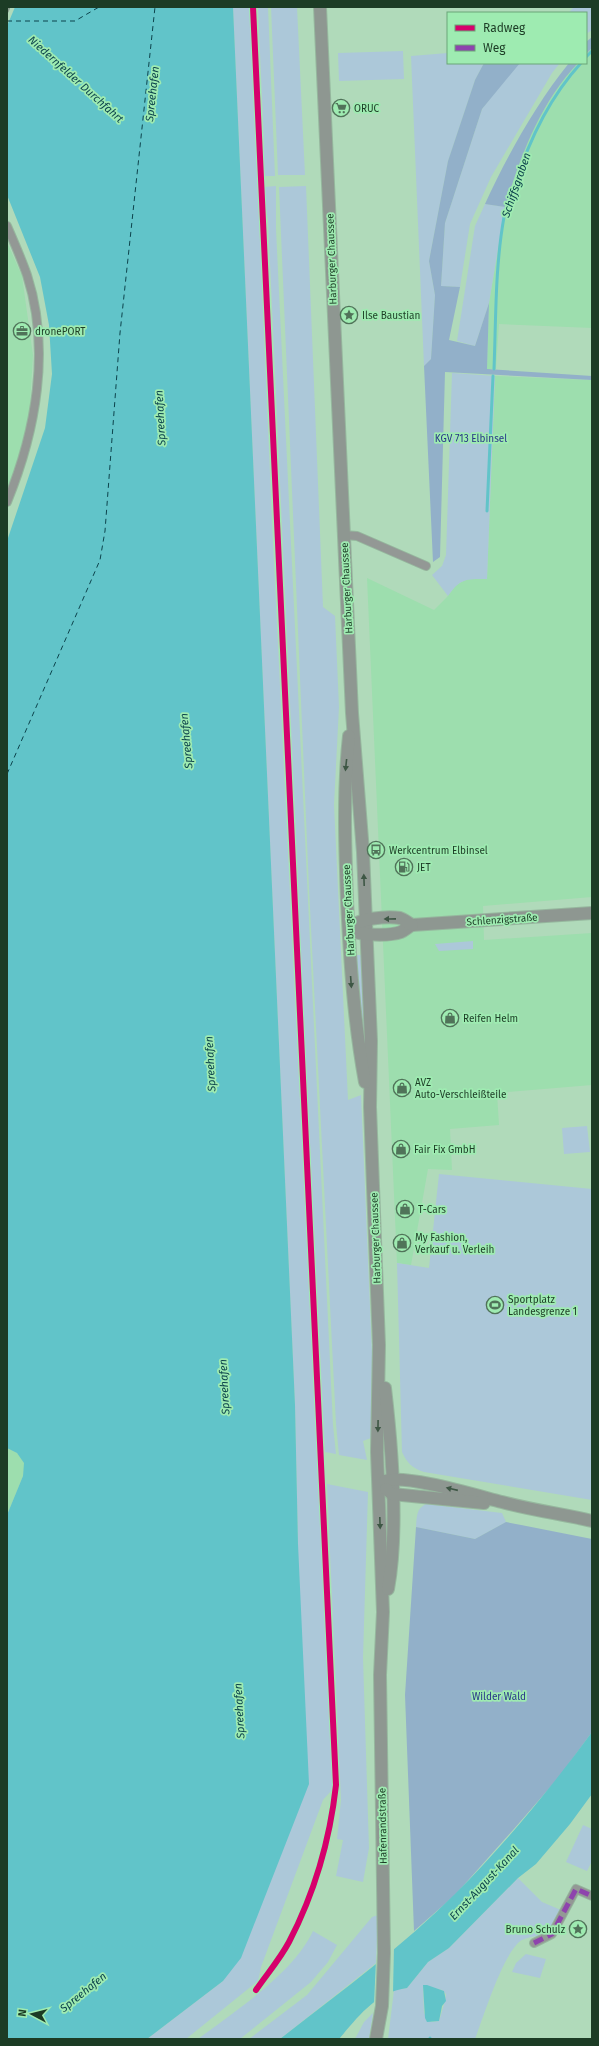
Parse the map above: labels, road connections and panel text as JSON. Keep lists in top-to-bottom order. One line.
{"streets":{"main road":["Harburger Chaussee","Schlenzigstraße","Hafenrandstraße"]},"crossings":[["Harburger Chaussee","Schlenzigstraße"],["Harburger Chaussee","Hafenrandstraße"]],"water":["Niedernfelder Durchfahrt","Spreehafen","Schiffsgraben","Ernst-August-Kanal"],"parks":["KGV 713 Elbinsel","Wilder Wald"],"places":{"supermarket":["ORUC"],"place":["Ilse Baustian","Bruno Schulz"],"office":["dronePORT"],"bus stop":["Werkcentrum Elbinsel"],"fuel station":["JET"],"shop":["Reifen Helm","AVZ Auto-Verschleißteile","Fair Fix GmbH","T-Cars","My Fashion, Verkauf u. Verleih"],"sports":["Sportplatz Landesgrenze 1"]},"legend":["Radweg","Weg"],"north":"left"}
